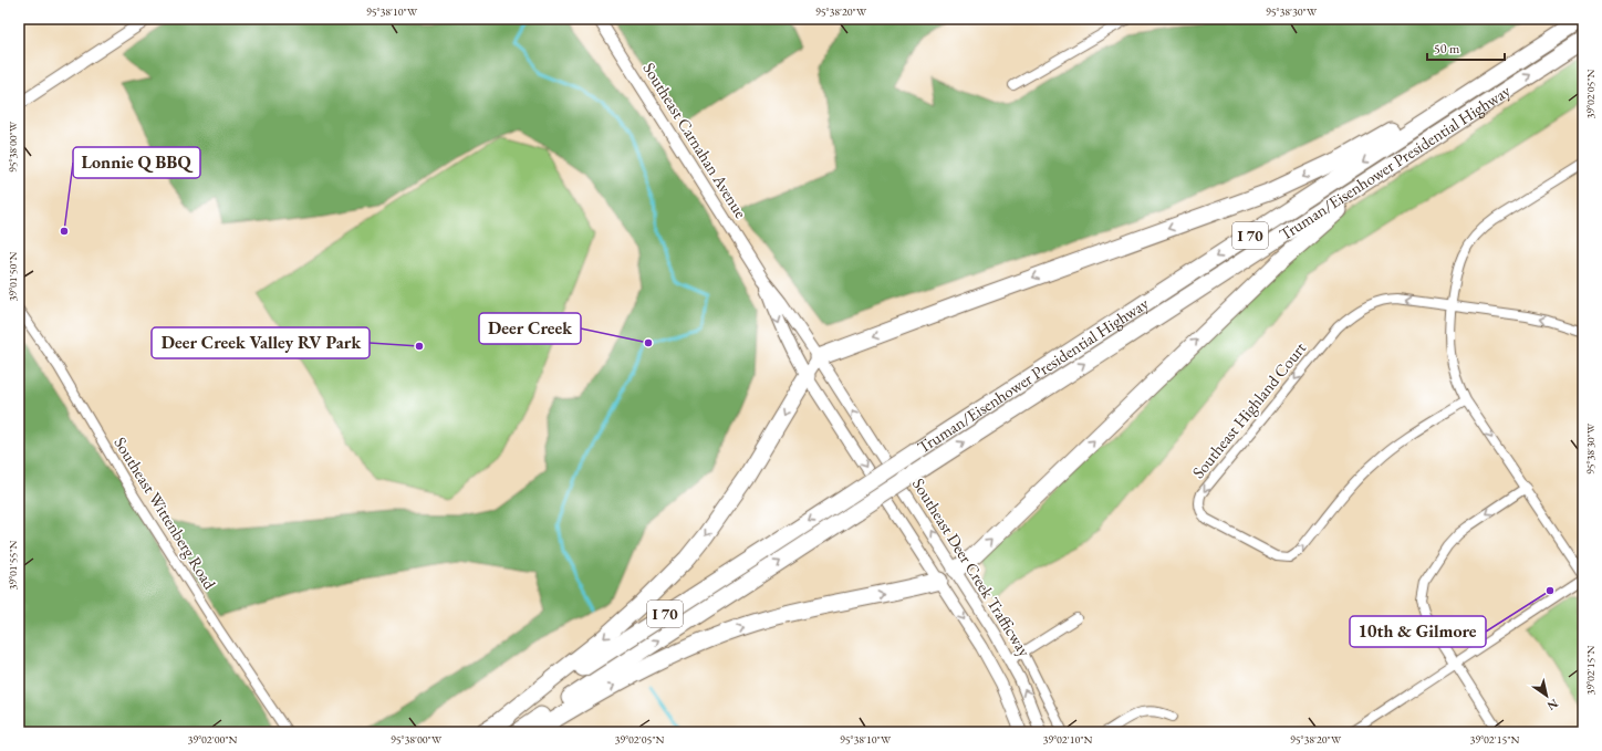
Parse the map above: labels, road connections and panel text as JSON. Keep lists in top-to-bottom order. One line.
{"streets":{"highway":["Truman/Eisenhower Presidential Highway","I 70"],"street":["Southeast Carnahan Avenue","Southeast Highland Court","Southeast Wittenberg Road","Southeast Deer Creek Trafficway"]},"crossings":[["Southeast Carnahan Avenue","Southeast Deer Creek Trafficway"]],"places":["Lonnie Q BBQ","Deer Creek","Deer Creek Valley RV Park","10th & Gilmore"],"scale_bar":"50 m","north":"bottom right","coordinates":["95°38'10\"W","95°38'20\"W","95°38'30\"W","39°02'05\"N","95°38'00\"W","39°01'50\"N","39°01'55\"N","39°02'15\"N","39°02'00\"N","39°02'10\"N"]}
